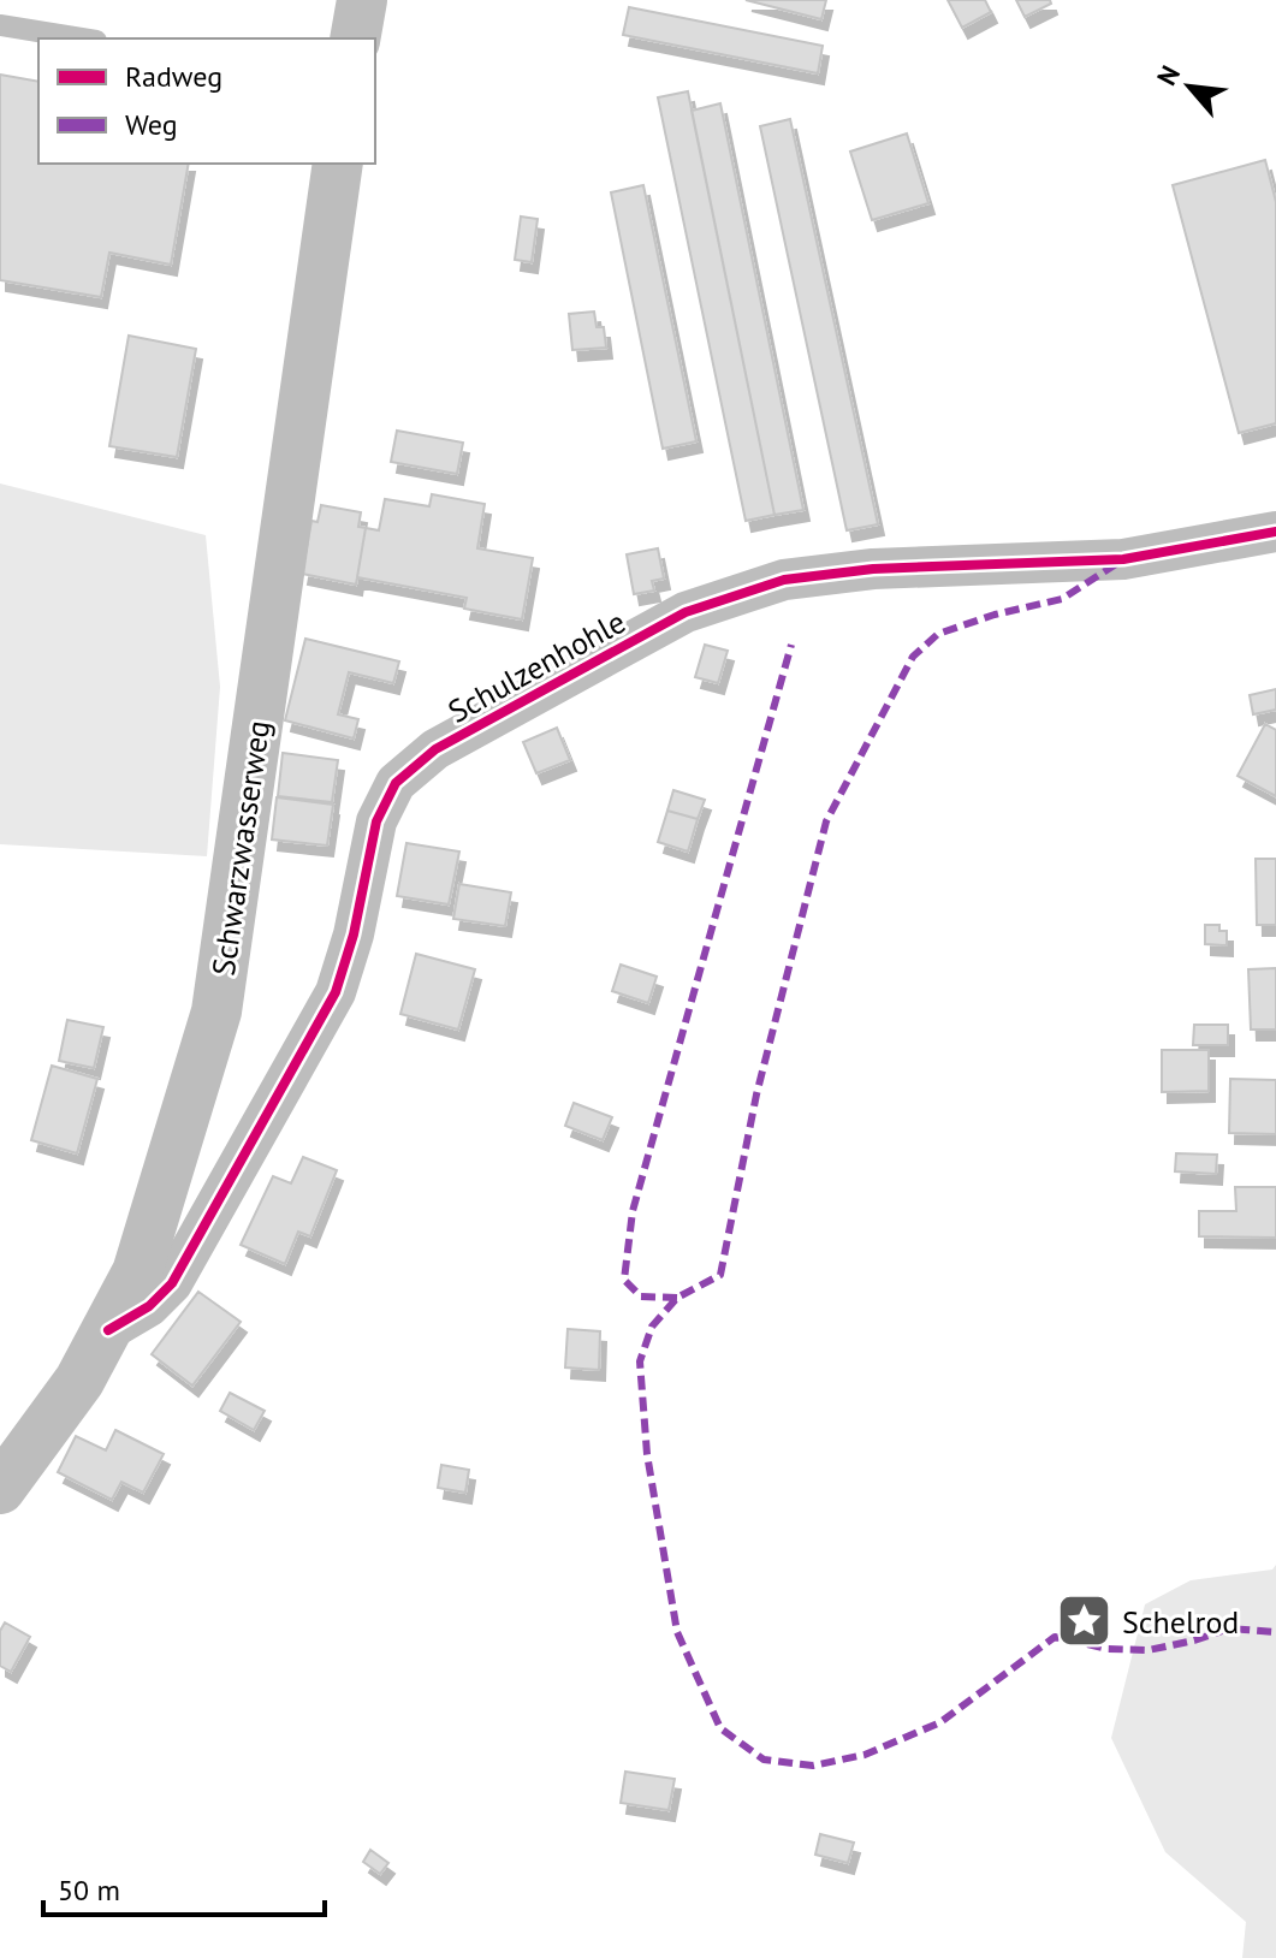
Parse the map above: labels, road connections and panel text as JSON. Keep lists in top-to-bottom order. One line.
{"streets":{"street":["Schulzenhohle","Schwarzwasserweg"]},"crossings":[["Schulzenhohle","Schwarzwasserweg"]],"places":{"place":["Schelrod"]},"legend":["Radweg","Weg"],"scale_bar":"50 m","north":"top left"}
